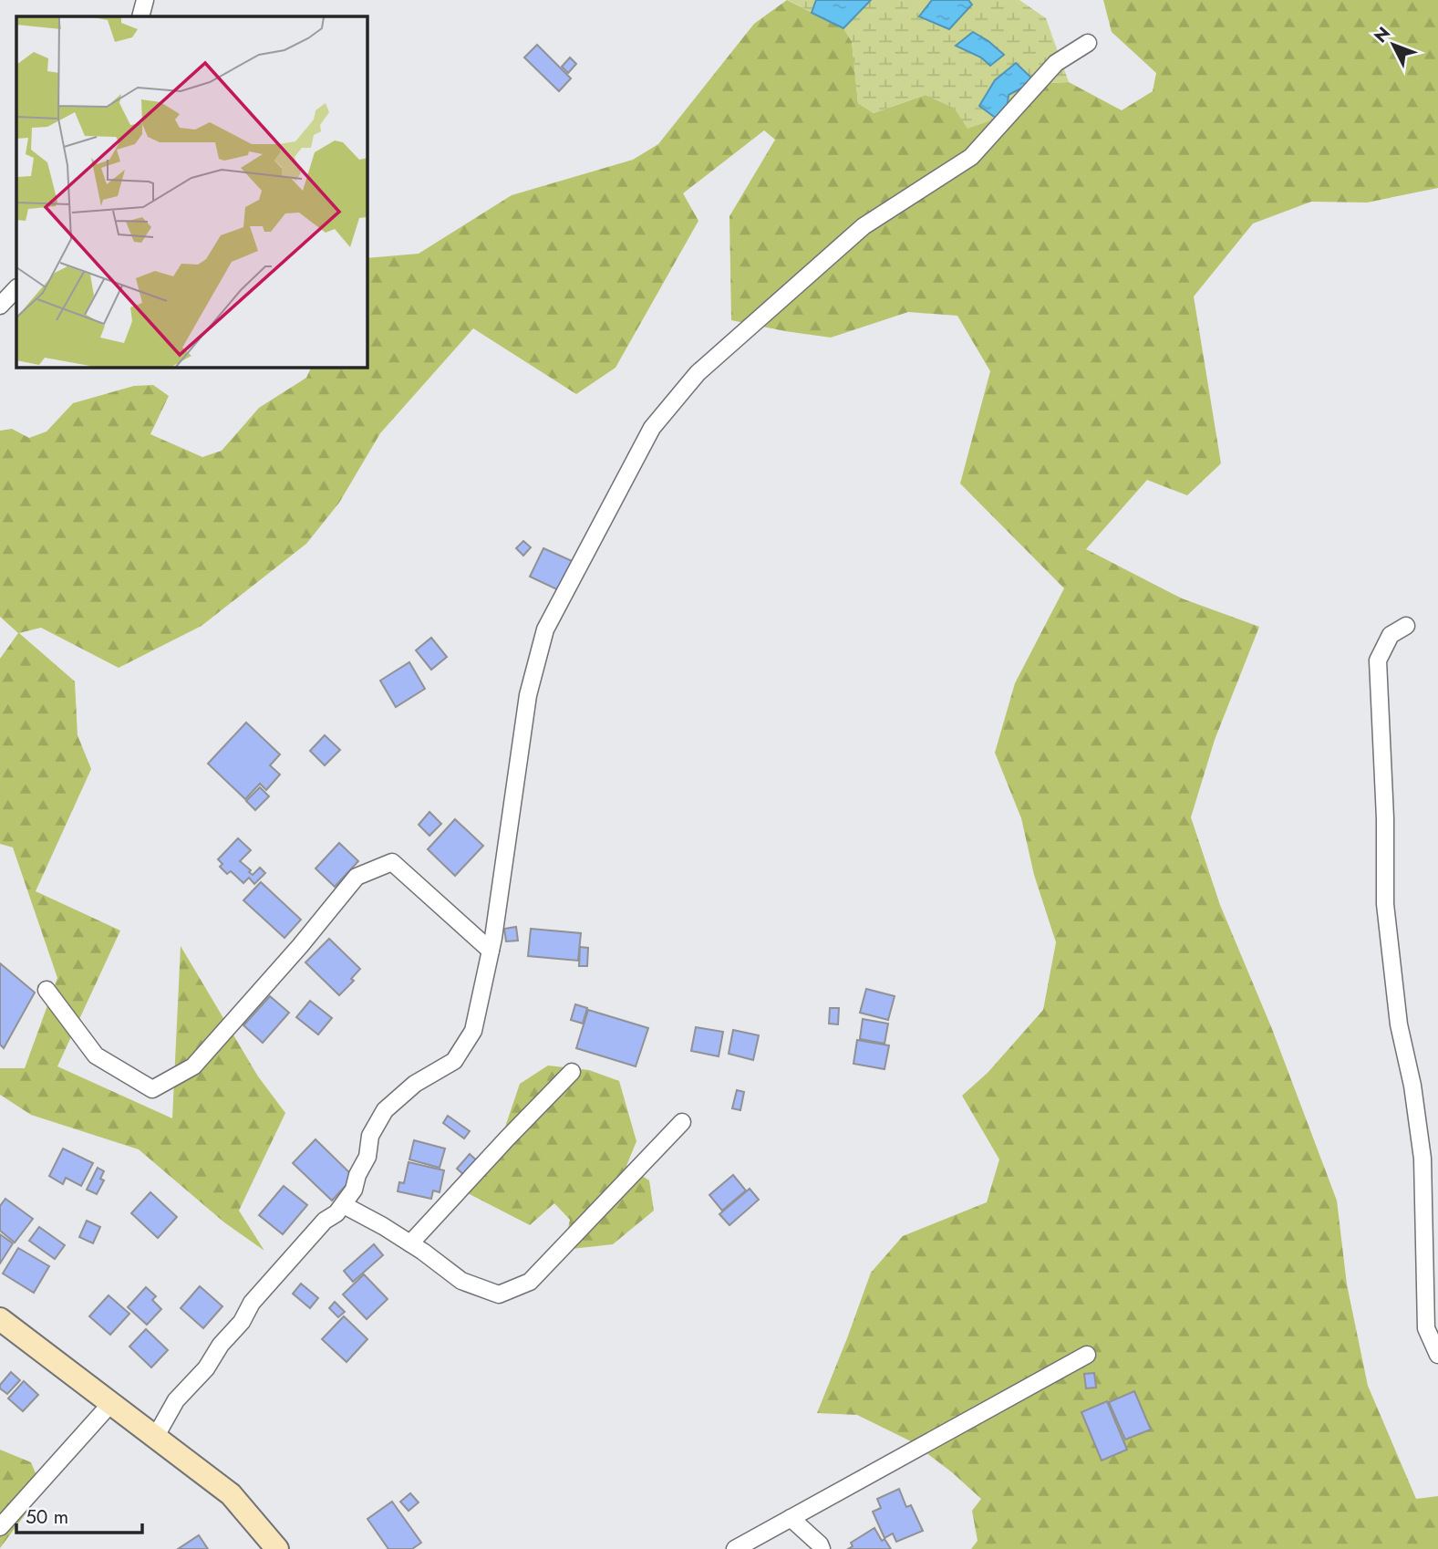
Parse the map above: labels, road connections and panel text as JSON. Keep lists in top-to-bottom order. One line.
{"scale_bar":"50 m","north":"top left"}
